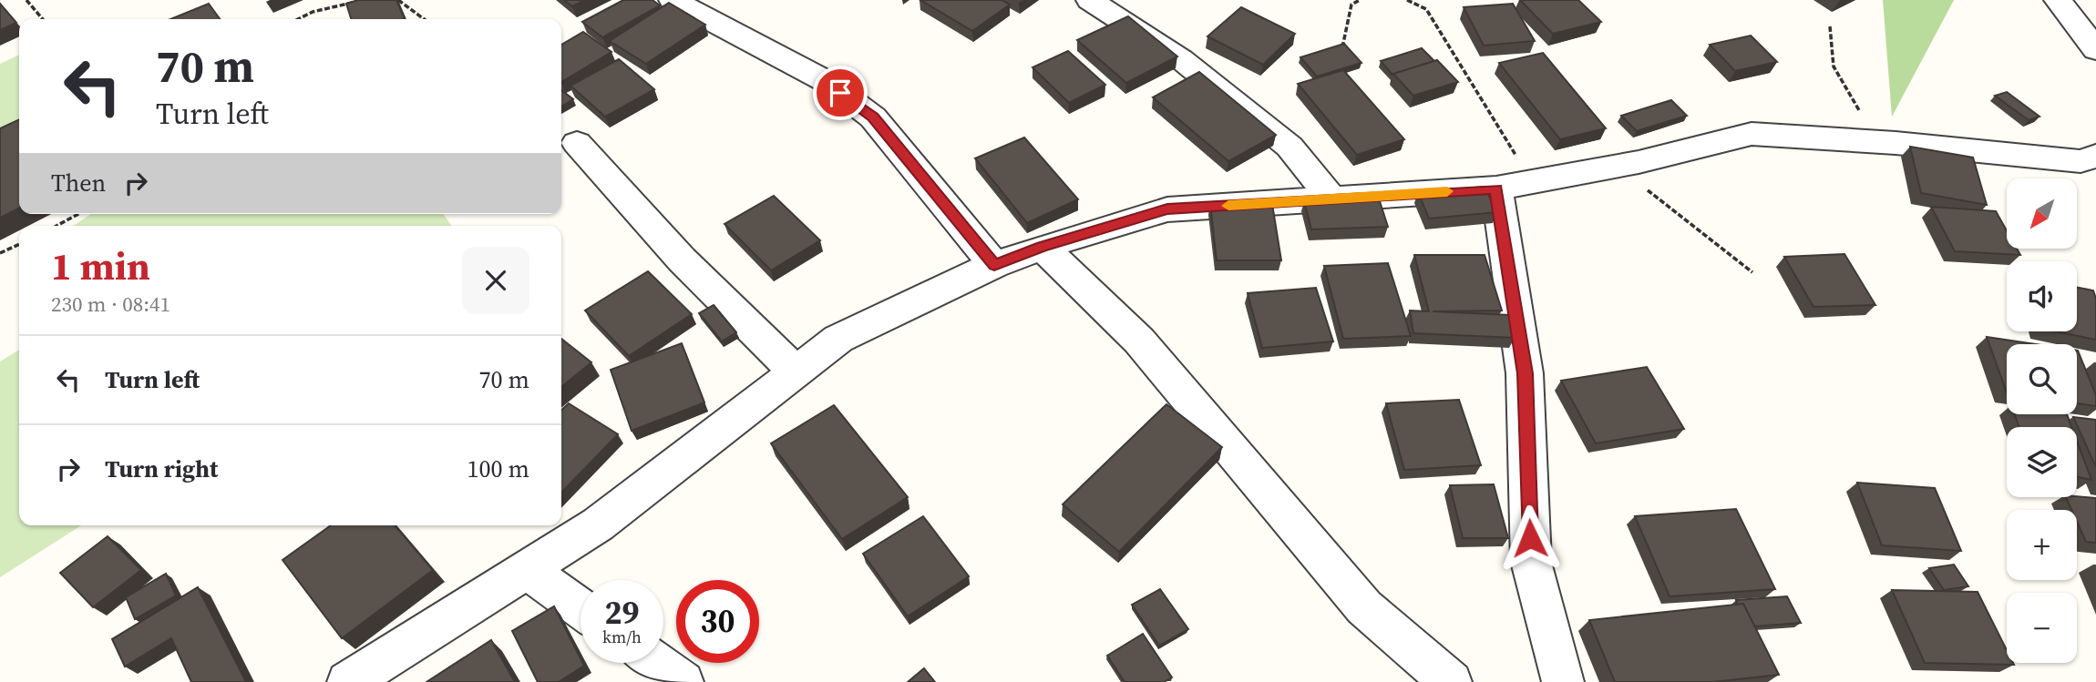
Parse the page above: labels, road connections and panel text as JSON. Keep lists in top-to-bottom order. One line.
{"north":"bottom left","page":{"turn":["70 m","Turn left"],"then":"Then","map_buttons":["+","−"],"heading":["1 min","230 m · 08:41"],"list":[{"name":"Turn left","value":"70 m"},{"name":"Turn right","value":"100 m"}],"speed":"29 km/h","limit":"30"}}
